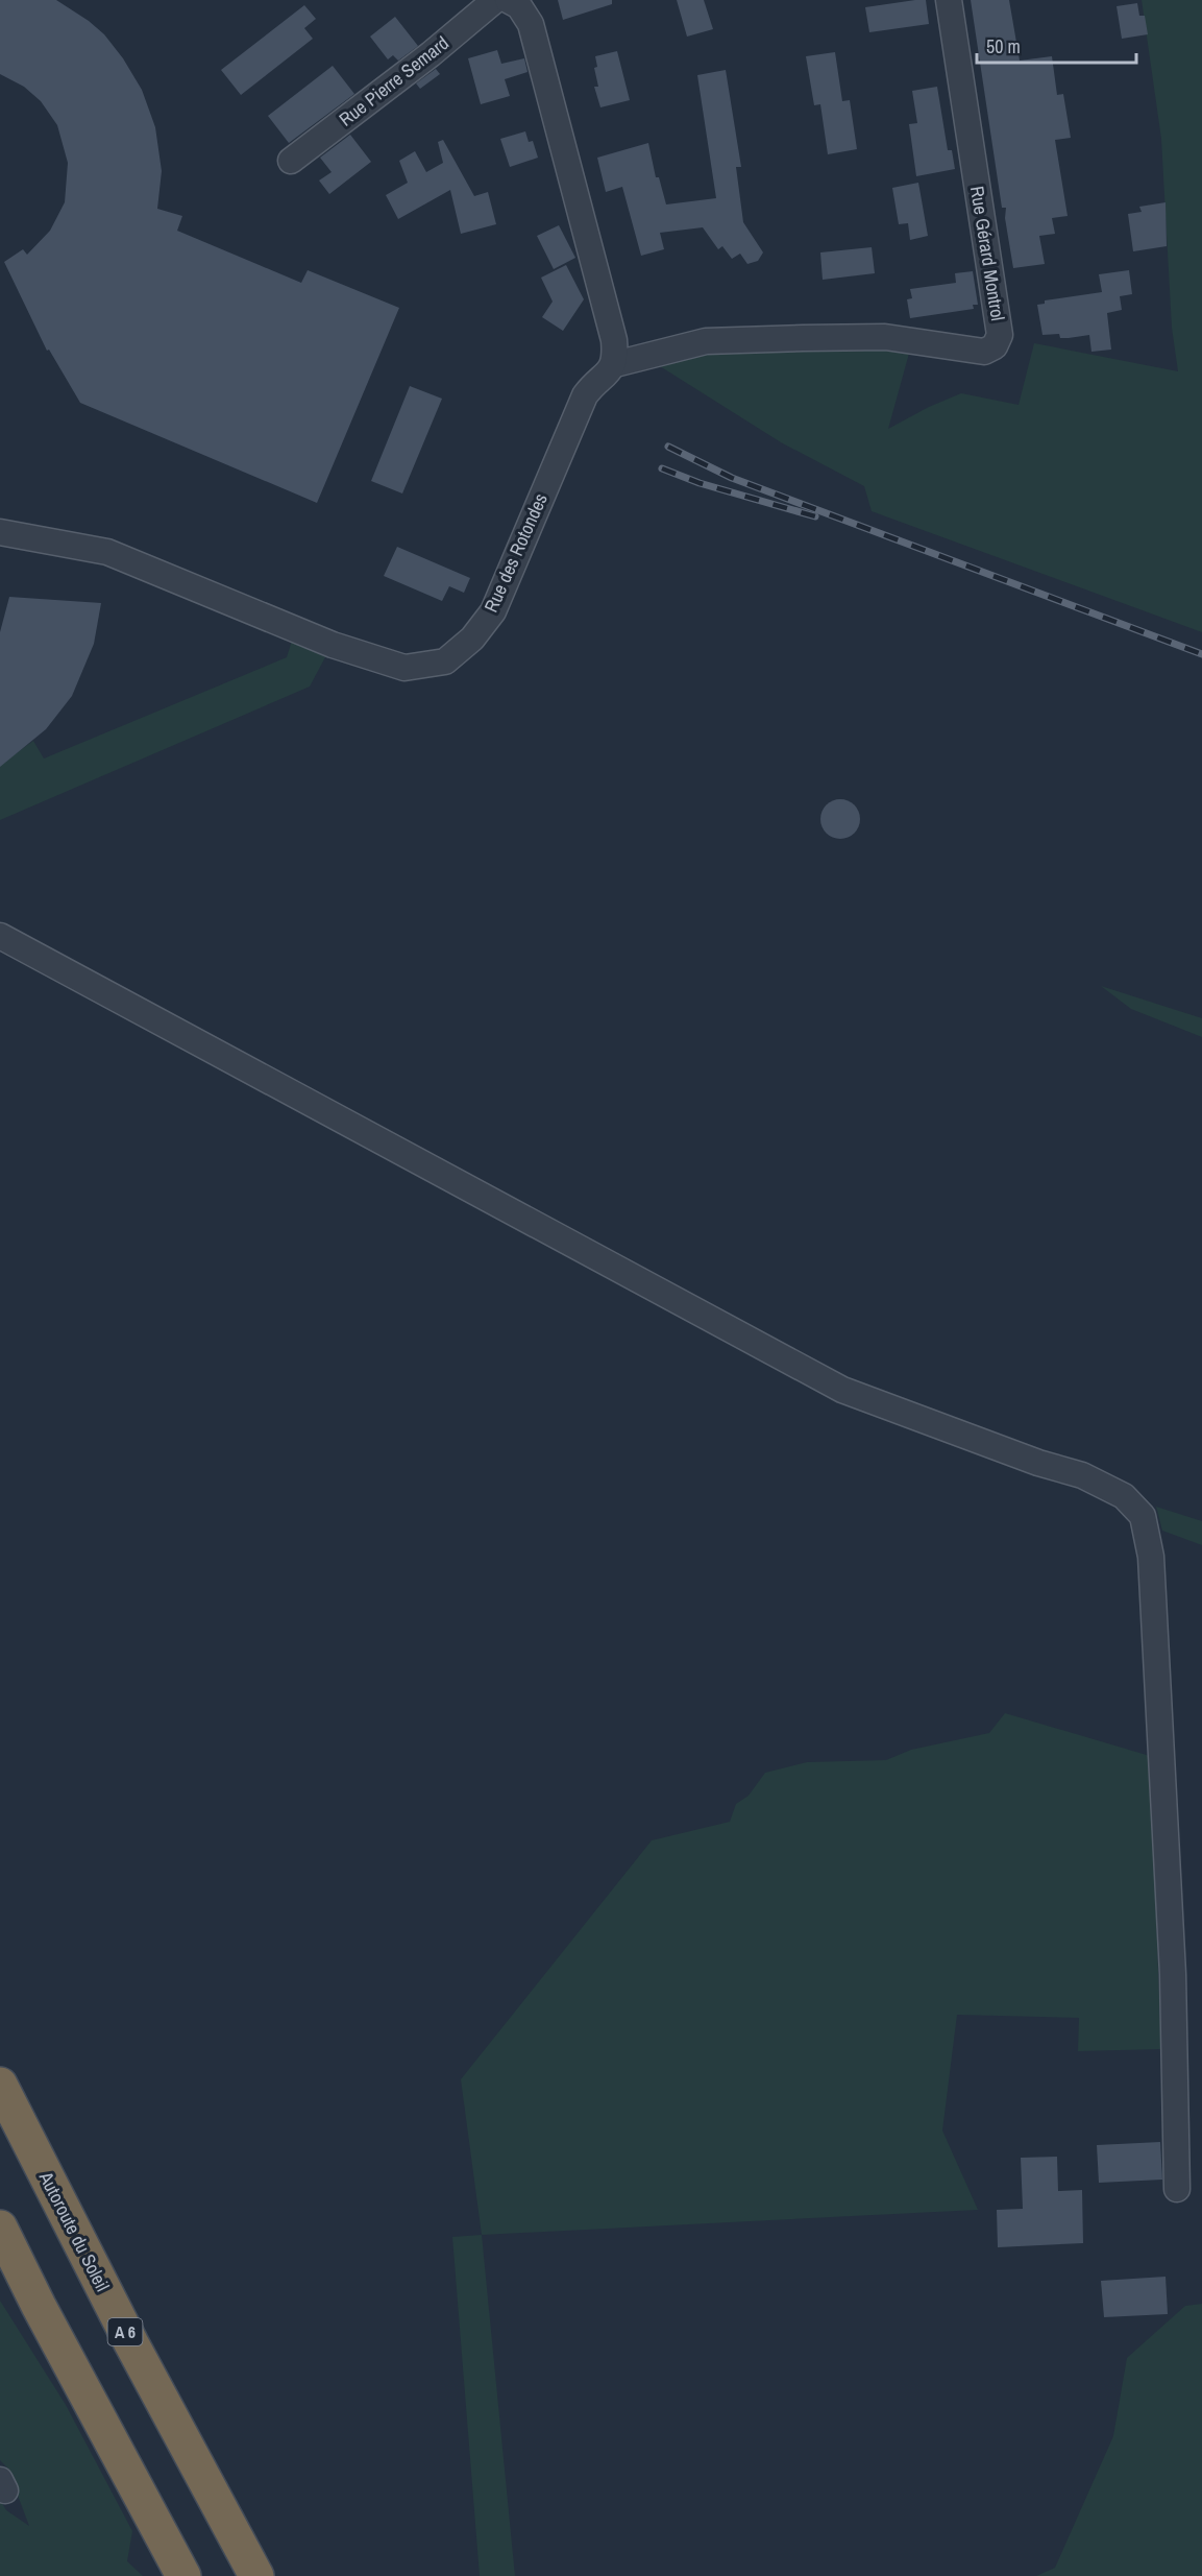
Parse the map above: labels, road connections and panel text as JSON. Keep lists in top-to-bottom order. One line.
{"streets":{"highway":["Autoroute du Soleil","A 6"],"street":["Rue Pierre Semard","Rue Gérard Montrol","Rue des Rotondes"]},"crossings":[["Rue Gérard Montrol","Rue des Rotondes"]],"scale_bar":"50 m"}
